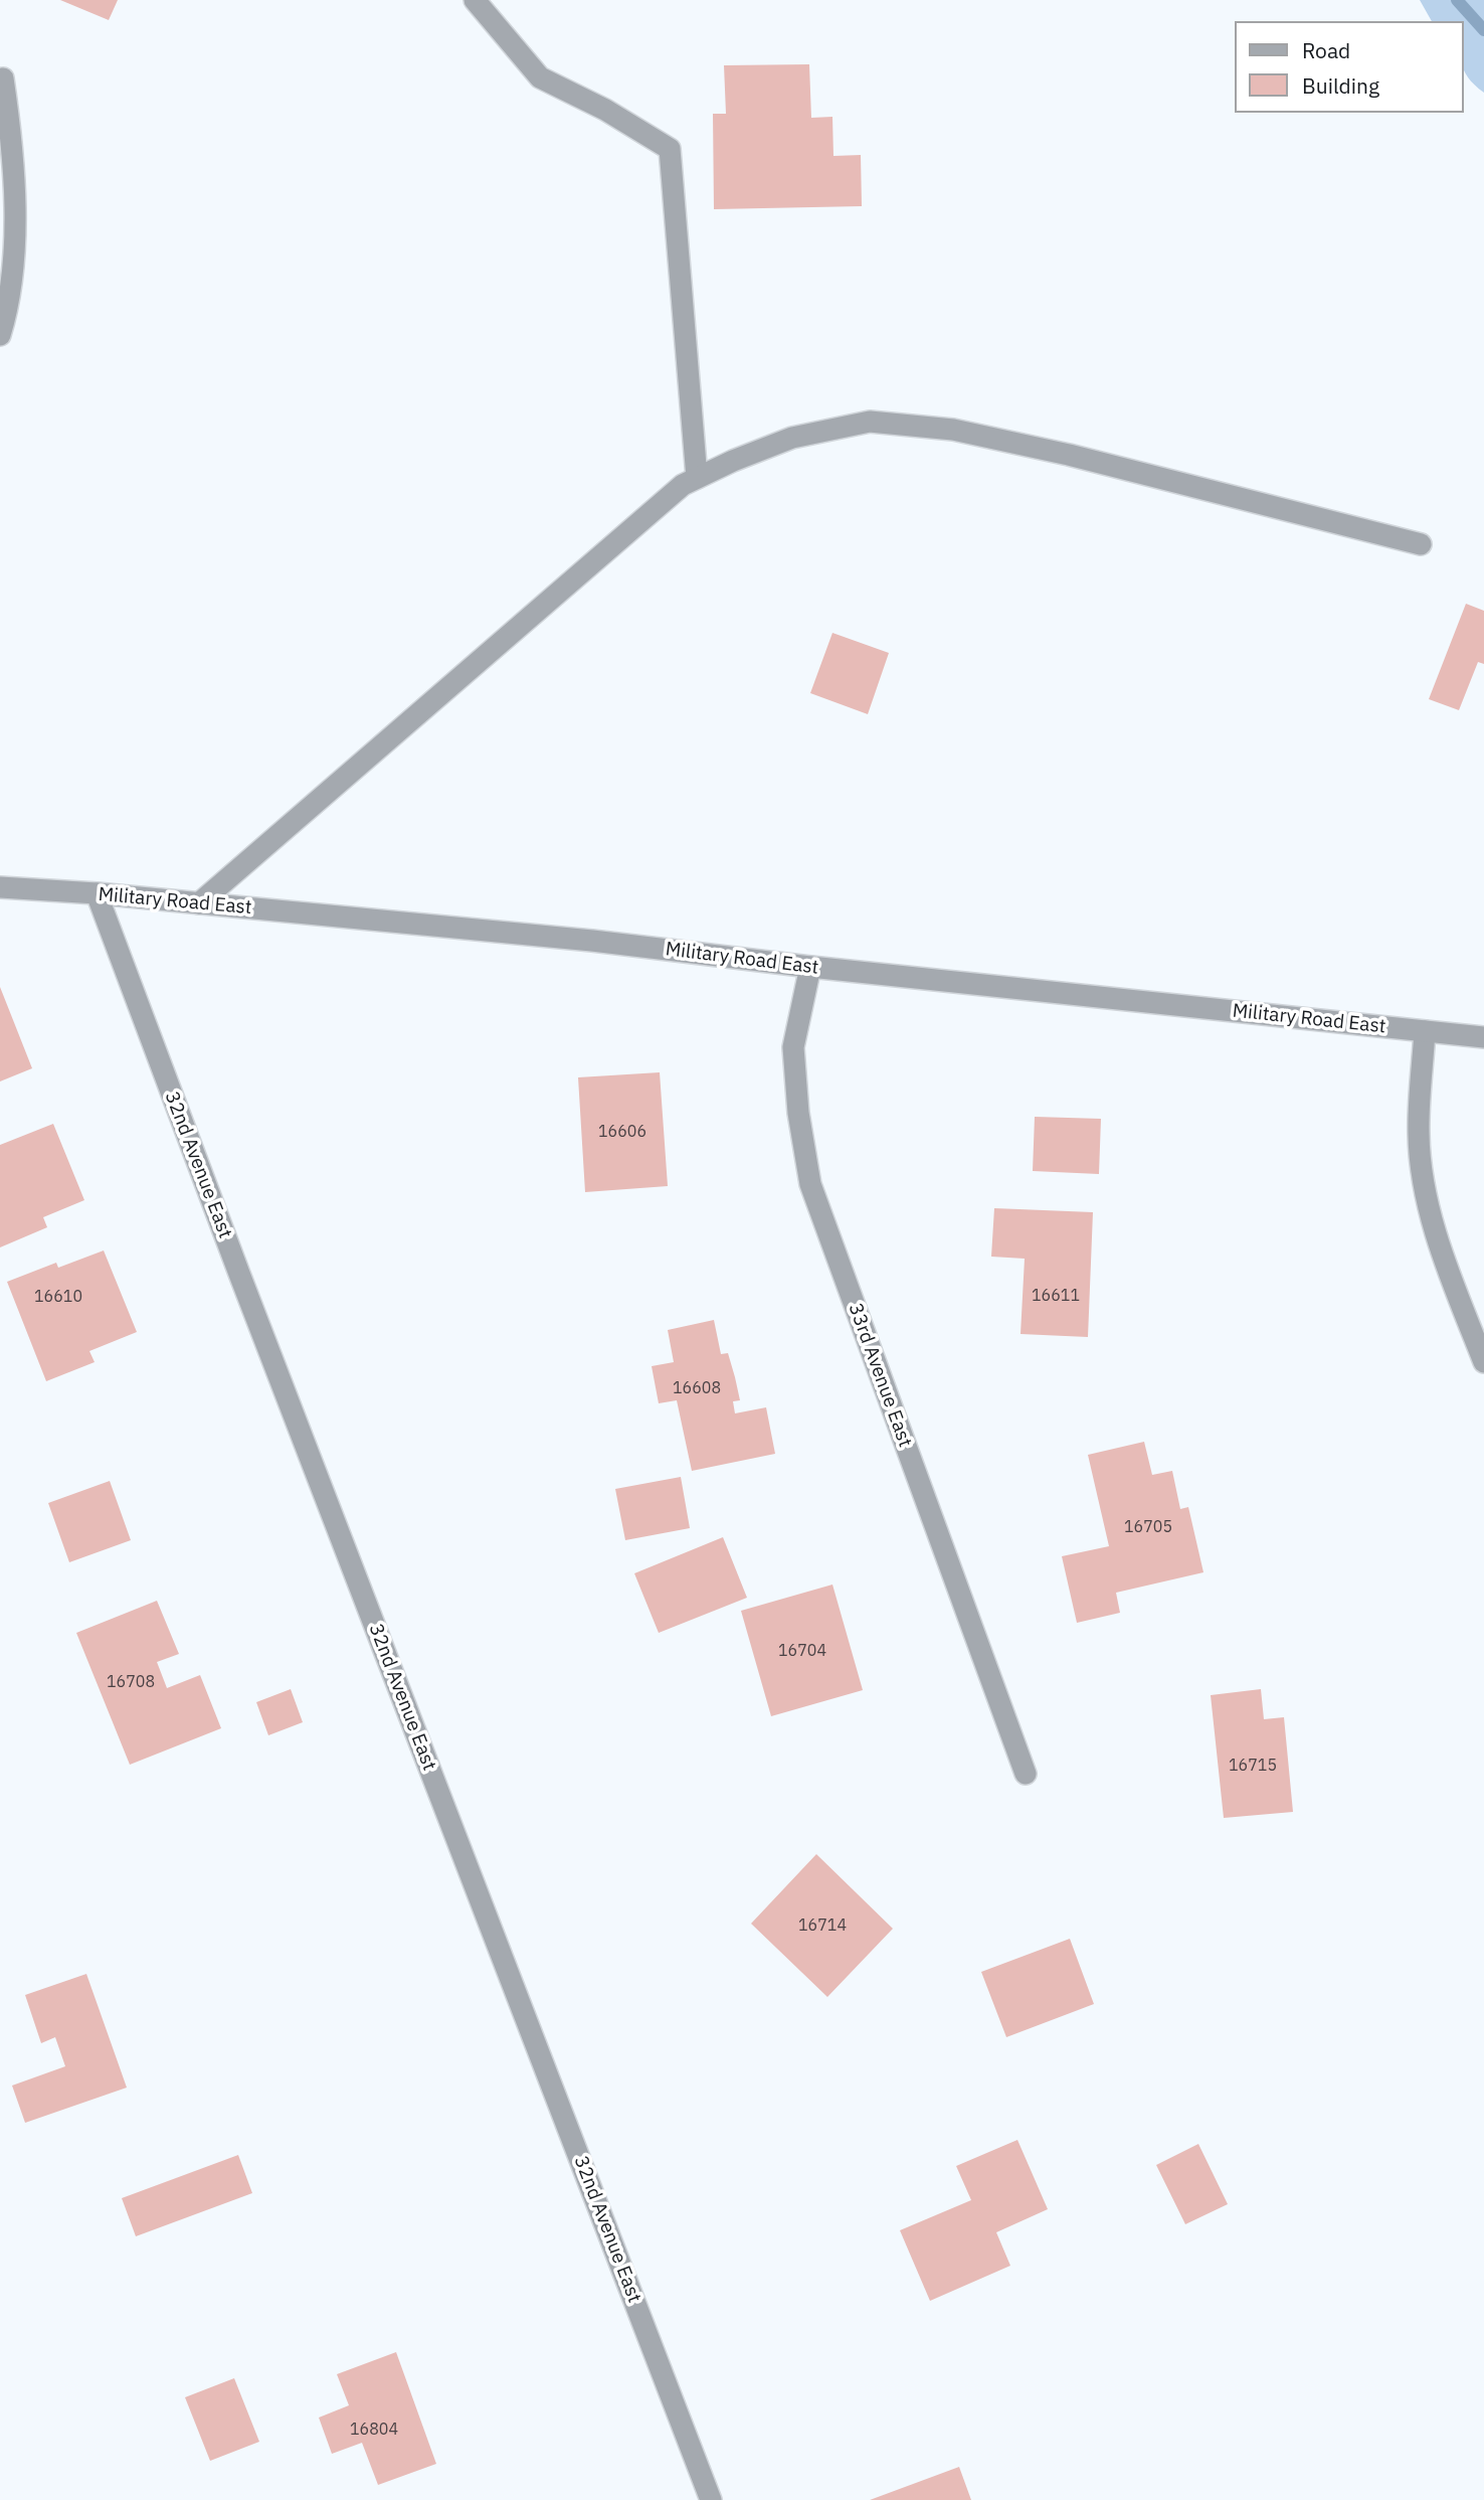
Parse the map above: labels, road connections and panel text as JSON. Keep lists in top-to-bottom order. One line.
{"streets":{"street":["Military Road East","32nd Avenue East","33rd Avenue East"]},"crossings":[["Military Road East","32nd Avenue East"],["Military Road East","33rd Avenue East"]],"house_numbers":["16606","16611","16610","16608","16705","16704","16708","16715","16714","16804"],"legend":["Road","Building"]}
